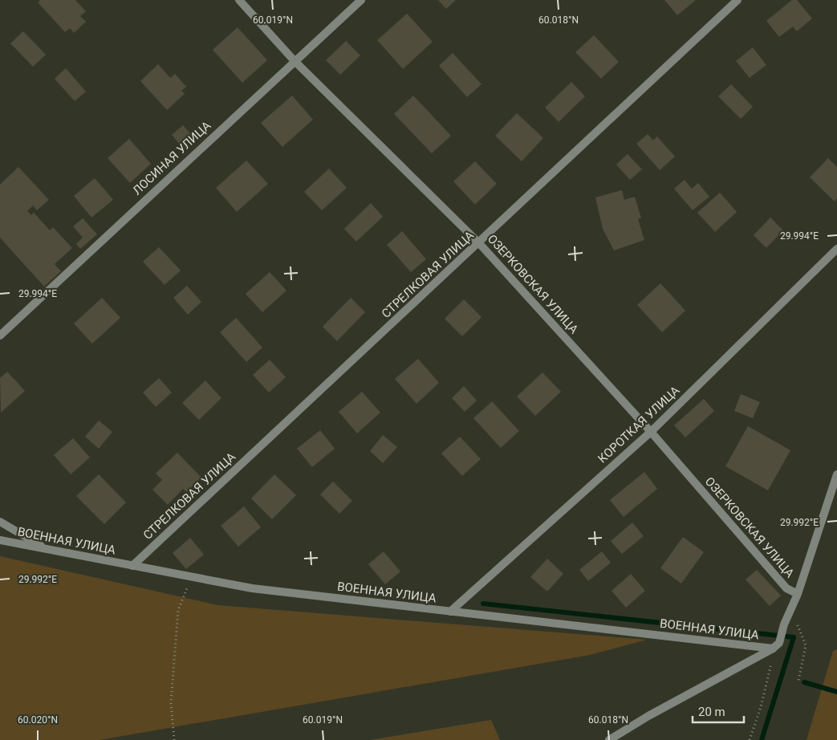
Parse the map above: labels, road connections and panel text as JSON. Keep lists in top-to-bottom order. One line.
{"streets":{"street":["ЛОСИНАЯ УЛИЦА","СТРЕЛКОВАЯ УЛИЦА","ОЗЕРКОВСКАЯ УЛИЦА","КОРОТКАЯ УЛИЦА","ВОЕННАЯ УЛИЦА"]},"crossings":[["ЛОСИНАЯ УЛИЦА","ОЗЕРКОВСКАЯ УЛИЦА"],["СТРЕЛКОВАЯ УЛИЦА","ОЗЕРКОВСКАЯ УЛИЦА"],["СТРЕЛКОВАЯ УЛИЦА","ВОЕННАЯ УЛИЦА"],["ОЗЕРКОВСКАЯ УЛИЦА","КОРОТКАЯ УЛИЦА"],["КОРОТКАЯ УЛИЦА","ВОЕННАЯ УЛИЦА"]],"scale_bar":"20 m","coordinates":["60.019°N","60.018°N","29.994°E","29.992°E","60.020°N"]}
